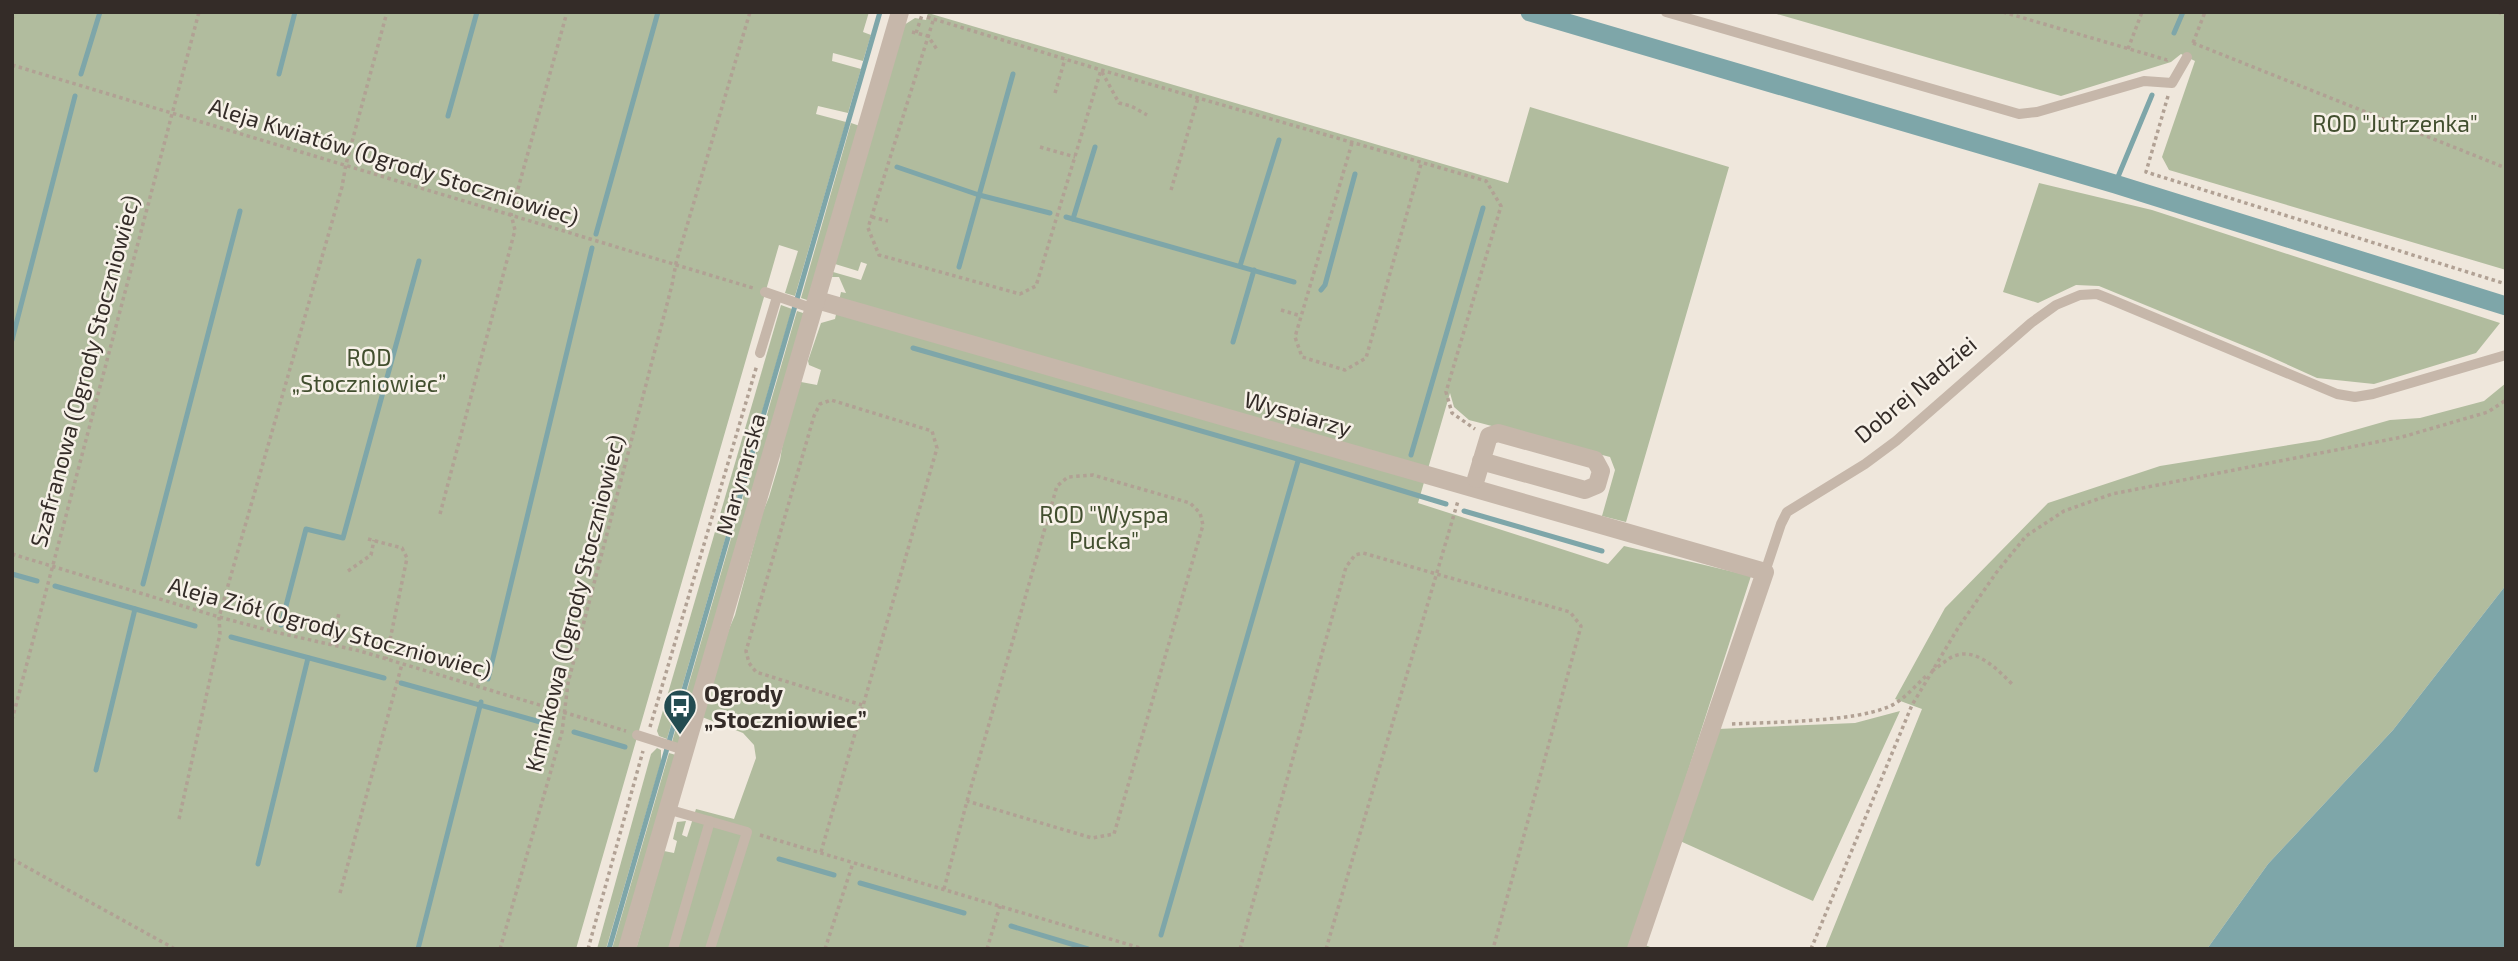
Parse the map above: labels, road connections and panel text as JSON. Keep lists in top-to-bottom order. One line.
{"streets":{"street":["Dobrej Nadziei","Wyspiarzy","Marynarska"],"path":["Aleja Kwiatów (Ogrody Stoczniowiec)","Szafranowa (Ogrody Stoczniowiec)","Kminkowa (Ogrody Stoczniowiec)","Aleja Ziół (Ogrody Stoczniowiec)"]},"crossings":[["Aleja Kwiatów (Ogrody Stoczniowiec)","Szafranowa (Ogrody Stoczniowiec)"],["Aleja Kwiatów (Ogrody Stoczniowiec)","Kminkowa (Ogrody Stoczniowiec)"],["Szafranowa (Ogrody Stoczniowiec)","Aleja Ziół (Ogrody Stoczniowiec)"],["Dobrej Nadziei","Wyspiarzy"],["Wyspiarzy","Marynarska"],["Kminkowa (Ogrody Stoczniowiec)","Aleja Ziół (Ogrody Stoczniowiec)"]],"parks":["ROD \"Jutrzenka\"","ROD „Stoczniowiec”","ROD \"Wyspa Pucka\""],"places":{"bus stop":["Ogrody „Stoczniowiec”"]}}
